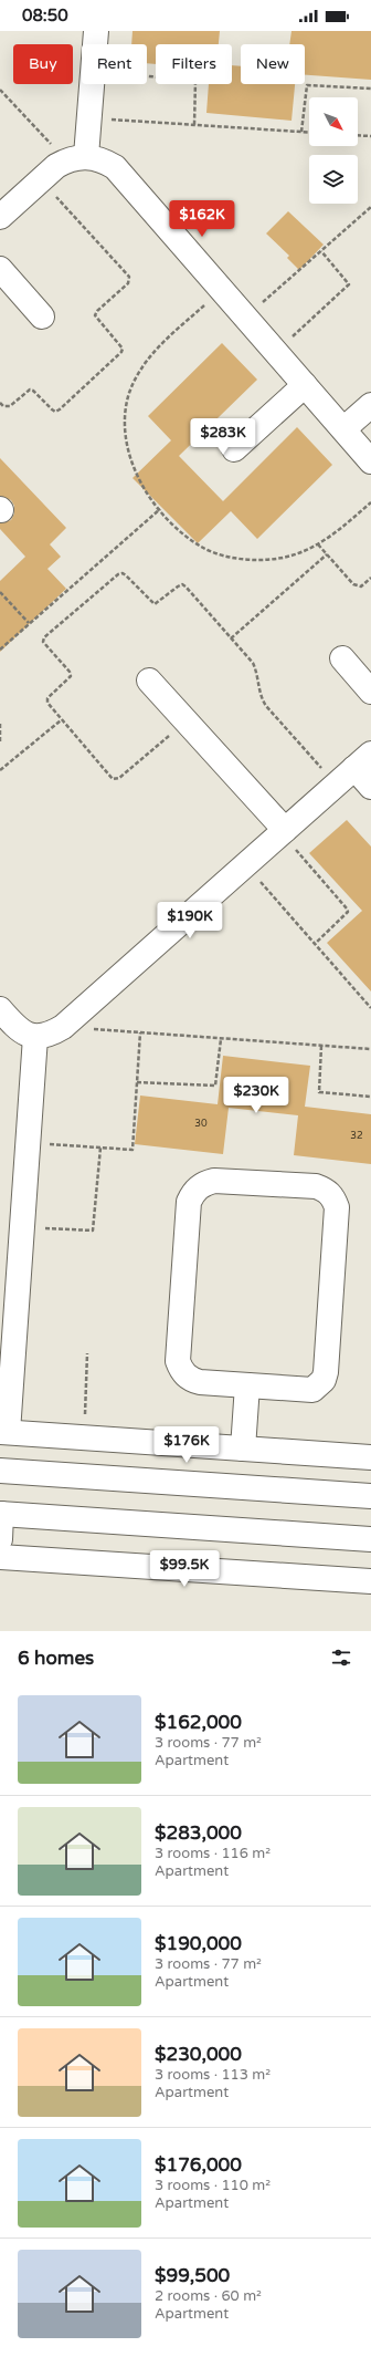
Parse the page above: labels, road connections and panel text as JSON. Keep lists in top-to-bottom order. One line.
{"house_numbers":["30","32"],"north":"bottom right","page":{"status":"08:50","chip":["Buy","Rent","Filters","New"],"price":["$162K","$283K","$190K","$230K","$176K","$99.5K"],"heading":"6 homes","list":[{"name":"$162,000","note":"3 rooms · 77 m² · Apartment"},{"name":"$283,000","note":"3 rooms · 116 m² · Apartment"},{"name":"$190,000","note":"3 rooms · 77 m² · Apartment"},{"name":"$230,000","note":"3 rooms · 113 m² · Apartment"},{"name":"$176,000","note":"3 rooms · 110 m² · Apartment"},{"name":"$99,500","note":"2 rooms · 60 m² · Apartment"}]}}
